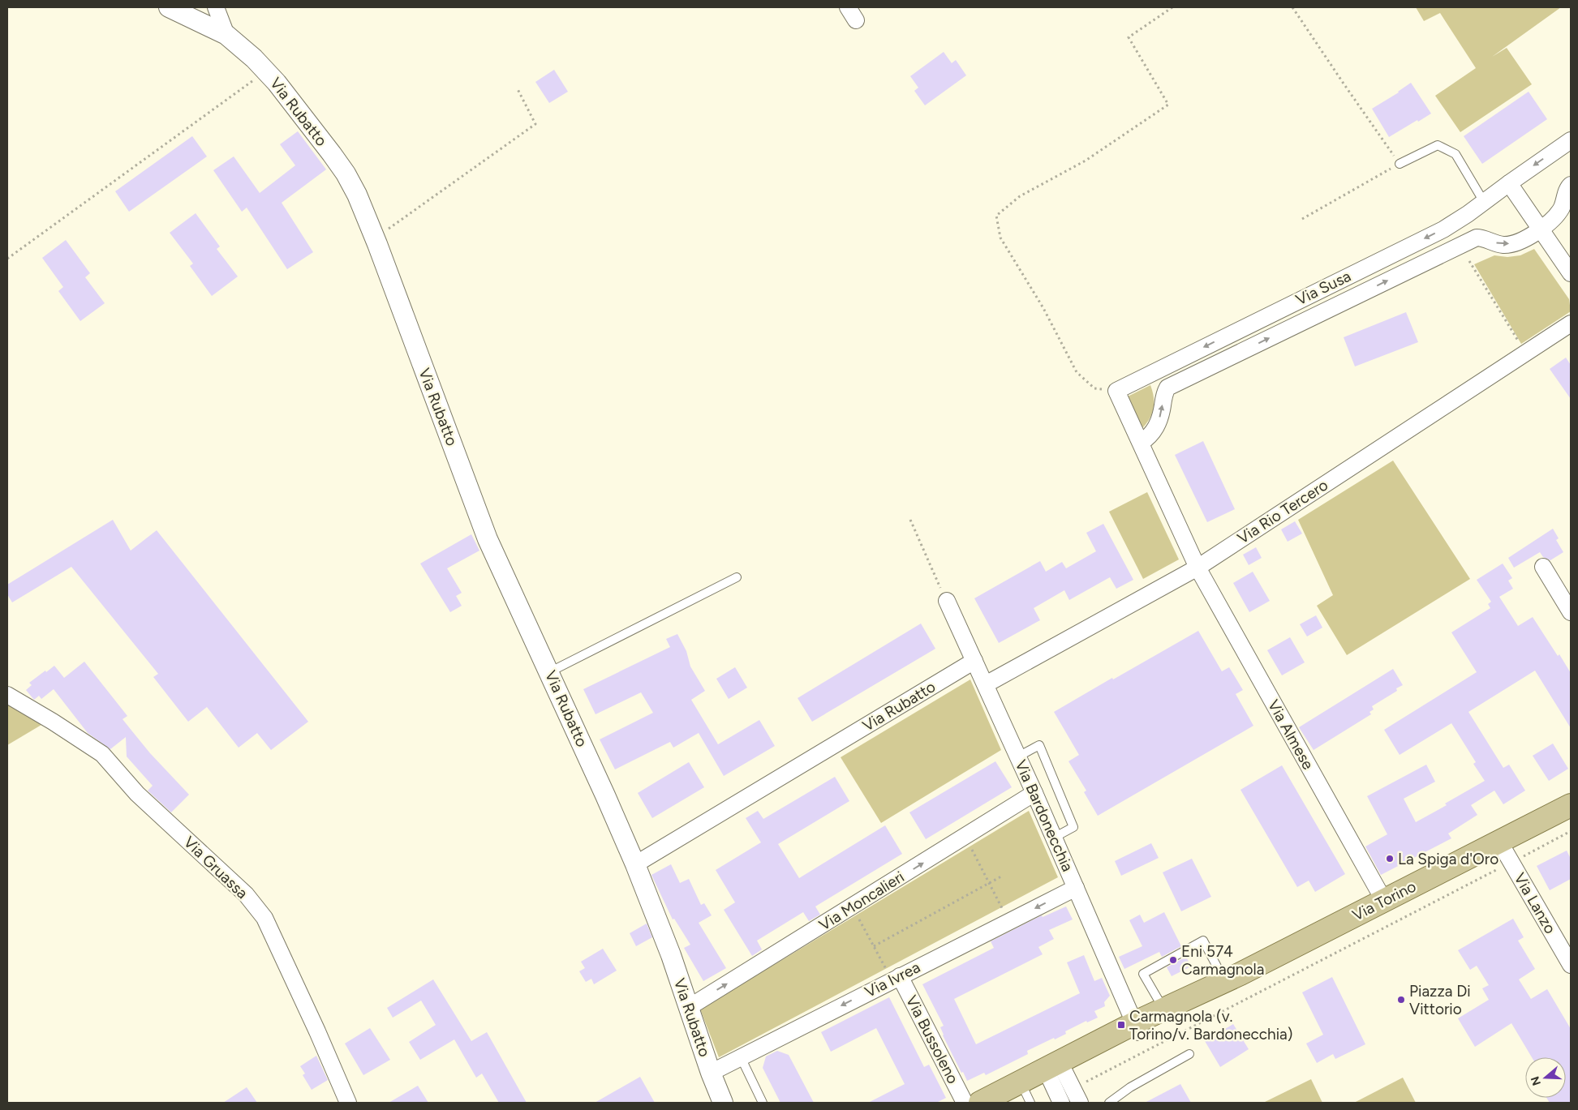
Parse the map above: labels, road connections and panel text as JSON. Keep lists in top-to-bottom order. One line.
{"streets":{"main road":["Via Torino"],"street":["Via Rubatto","Via Susa","Via Rio Tercero","Via Almese","Via Bardonecchia","Via Gruassa","Via Moncalieri","Via Lanzo","Via Ivrea","Via Bussoleno"]},"crossings":[["Via Rubatto","Via Bardonecchia"],["Via Rubatto","Via Moncalieri"],["Via Rubatto","Via Ivrea"],["Via Rio Tercero","Via Almese"],["Via Rio Tercero","Via Bardonecchia"],["Via Almese","Via Torino"],["Via Bardonecchia","Via Moncalieri"],["Via Bardonecchia","Via Torino"],["Via Bardonecchia","Via Ivrea"],["Via Torino","Via Lanzo"],["Via Ivrea","Via Bussoleno"]],"one_way":["Via Moncalieri","Via Ivrea"],"places":{"other":["La Spiga d'Oro","Eni 574 Carmagnola","Piazza Di Vittorio"],"transit":["Carmagnola (v. Torino/v. Bardonecchia)"]},"north":"left"}
